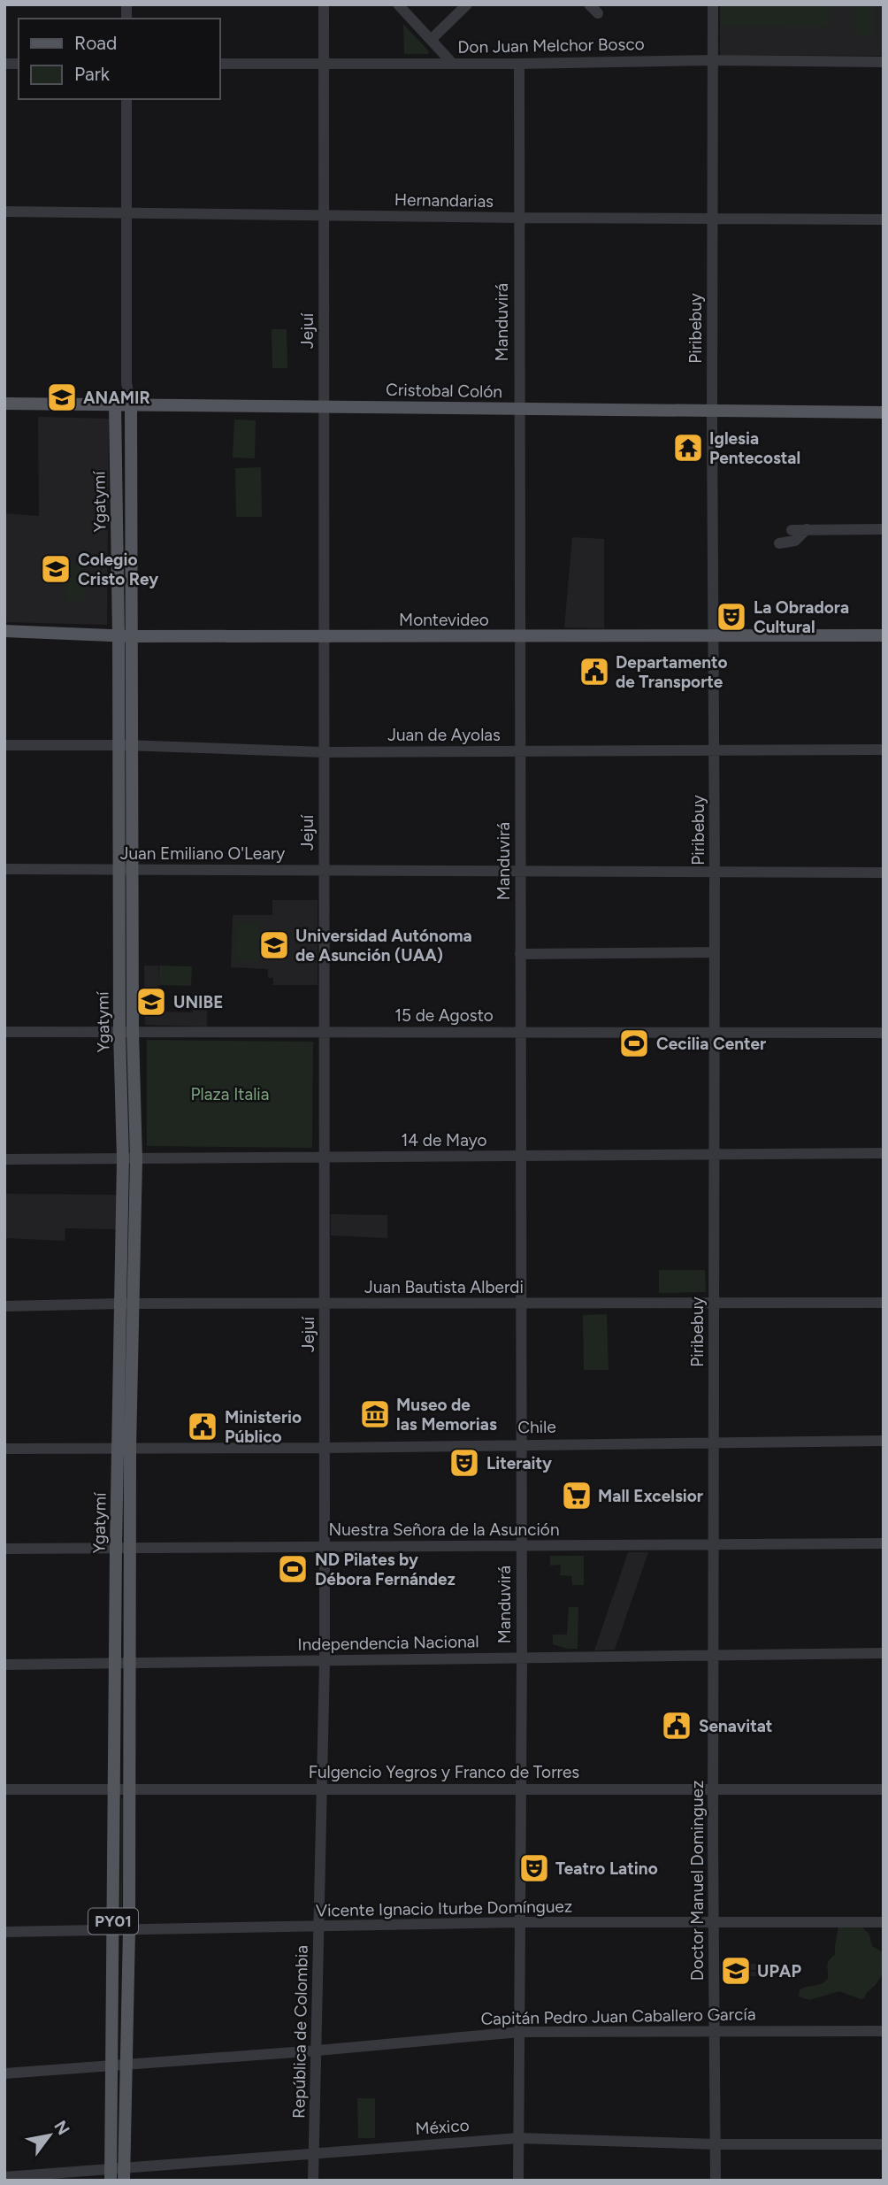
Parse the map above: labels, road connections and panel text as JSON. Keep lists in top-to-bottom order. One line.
{"streets":{"main road":["Cristobal Colón","Ygatymí","Montevideo","PY01"],"street":["Don Juan Melchor Bosco","Hernandarias","Manduvirá","Piribebuy","Jejuí","Juan de Ayolas","Juan Emiliano O'Leary","15 de Agosto","14 de Mayo","Juan Bautista Alberdi","Chile","Nuestra Señora de la Asunción","Independencia Nacional","Fulgencio Yegros y Franco de Torres","Doctor Manuel Dominguez","Vicente Ignacio Iturbe Domínguez","Capitán Pedro Juan Caballero García","República de Colombia","México"]},"crossings":[["Don Juan Melchor Bosco","Manduvirá"],["Don Juan Melchor Bosco","Piribebuy"],["Don Juan Melchor Bosco","Jejuí"],["Hernandarias","Manduvirá"],["Hernandarias","Piribebuy"],["Hernandarias","Jejuí"],["Hernandarias","Ygatymí"],["Manduvirá","Cristobal Colón"],["Manduvirá","Montevideo"],["Manduvirá","Juan de Ayolas"],["Manduvirá","Juan Emiliano O'Leary"],["Manduvirá","15 de Agosto"],["Manduvirá","14 de Mayo"],["Manduvirá","Juan Bautista Alberdi"],["Manduvirá","Chile"],["Manduvirá","Nuestra Señora de la Asunción"],["Manduvirá","Independencia Nacional"],["Manduvirá","Fulgencio Yegros y Franco de Torres"],["Manduvirá","Vicente Ignacio Iturbe Domínguez"],["Manduvirá","Capitán Pedro Juan Caballero García"],["Manduvirá","México"],["Piribebuy","Cristobal Colón"],["Piribebuy","Montevideo"],["Piribebuy","Juan de Ayolas"],["Piribebuy","Juan Emiliano O'Leary"],["Piribebuy","15 de Agosto"],["Piribebuy","14 de Mayo"],["Piribebuy","Juan Bautista Alberdi"],["Piribebuy","Chile"],["Piribebuy","Nuestra Señora de la Asunción"],["Piribebuy","Independencia Nacional"],["Piribebuy","Doctor Manuel Dominguez"],["Jejuí","Cristobal Colón"],["Jejuí","Montevideo"],["Jejuí","Juan de Ayolas"],["Jejuí","Juan Emiliano O'Leary"],["Jejuí","15 de Agosto"],["Jejuí","14 de Mayo"],["Jejuí","Juan Bautista Alberdi"],["Jejuí","Chile"],["Jejuí","Nuestra Señora de la Asunción"],["Jejuí","Independencia Nacional"],["Jejuí","República de Colombia"],["Cristobal Colón","Ygatymí"],["Ygatymí","Montevideo"],["Ygatymí","Juan de Ayolas"],["Ygatymí","Juan Emiliano O'Leary"],["Ygatymí","15 de Agosto"],["Ygatymí","14 de Mayo"],["Ygatymí","Juan Bautista Alberdi"],["Ygatymí","Chile"],["Ygatymí","Nuestra Señora de la Asunción"],["Ygatymí","Independencia Nacional"],["Ygatymí","PY01"],["Independencia Nacional","Doctor Manuel Dominguez"],["Independencia Nacional","PY01"],["Independencia Nacional","República de Colombia"],["Fulgencio Yegros y Franco de Torres","Doctor Manuel Dominguez"],["Fulgencio Yegros y Franco de Torres","PY01"],["Fulgencio Yegros y Franco de Torres","República de Colombia"],["Doctor Manuel Dominguez","Vicente Ignacio Iturbe Domínguez"],["Doctor Manuel Dominguez","Capitán Pedro Juan Caballero García"],["Doctor Manuel Dominguez","México"],["Vicente Ignacio Iturbe Domínguez","PY01"],["Vicente Ignacio Iturbe Domínguez","República de Colombia"],["PY01","Capitán Pedro Juan Caballero García"],["PY01","México"],["Capitán Pedro Juan Caballero García","República de Colombia"],["República de Colombia","México"]],"parks":["Plaza Italia"],"places":{"school or university":["ANAMIR","Colegio Cristo Rey","Universidad Autónoma de Asunción (UAA)","UNIBE","UPAP"],"temple":["Iglesia Pentecostal"],"theatre":["La Obradora Cultural","Literaity","Teatro Latino"],"public building":["Departamento de Transporte","Ministerio Público","Senavitat"],"sports":["Cecilia Center","ND Pilates by Débora Fernández"],"museum":["Museo de las Memorias"],"supermarket":["Mall Excelsior"]},"legend":["Road","Park"],"north":"top right"}
